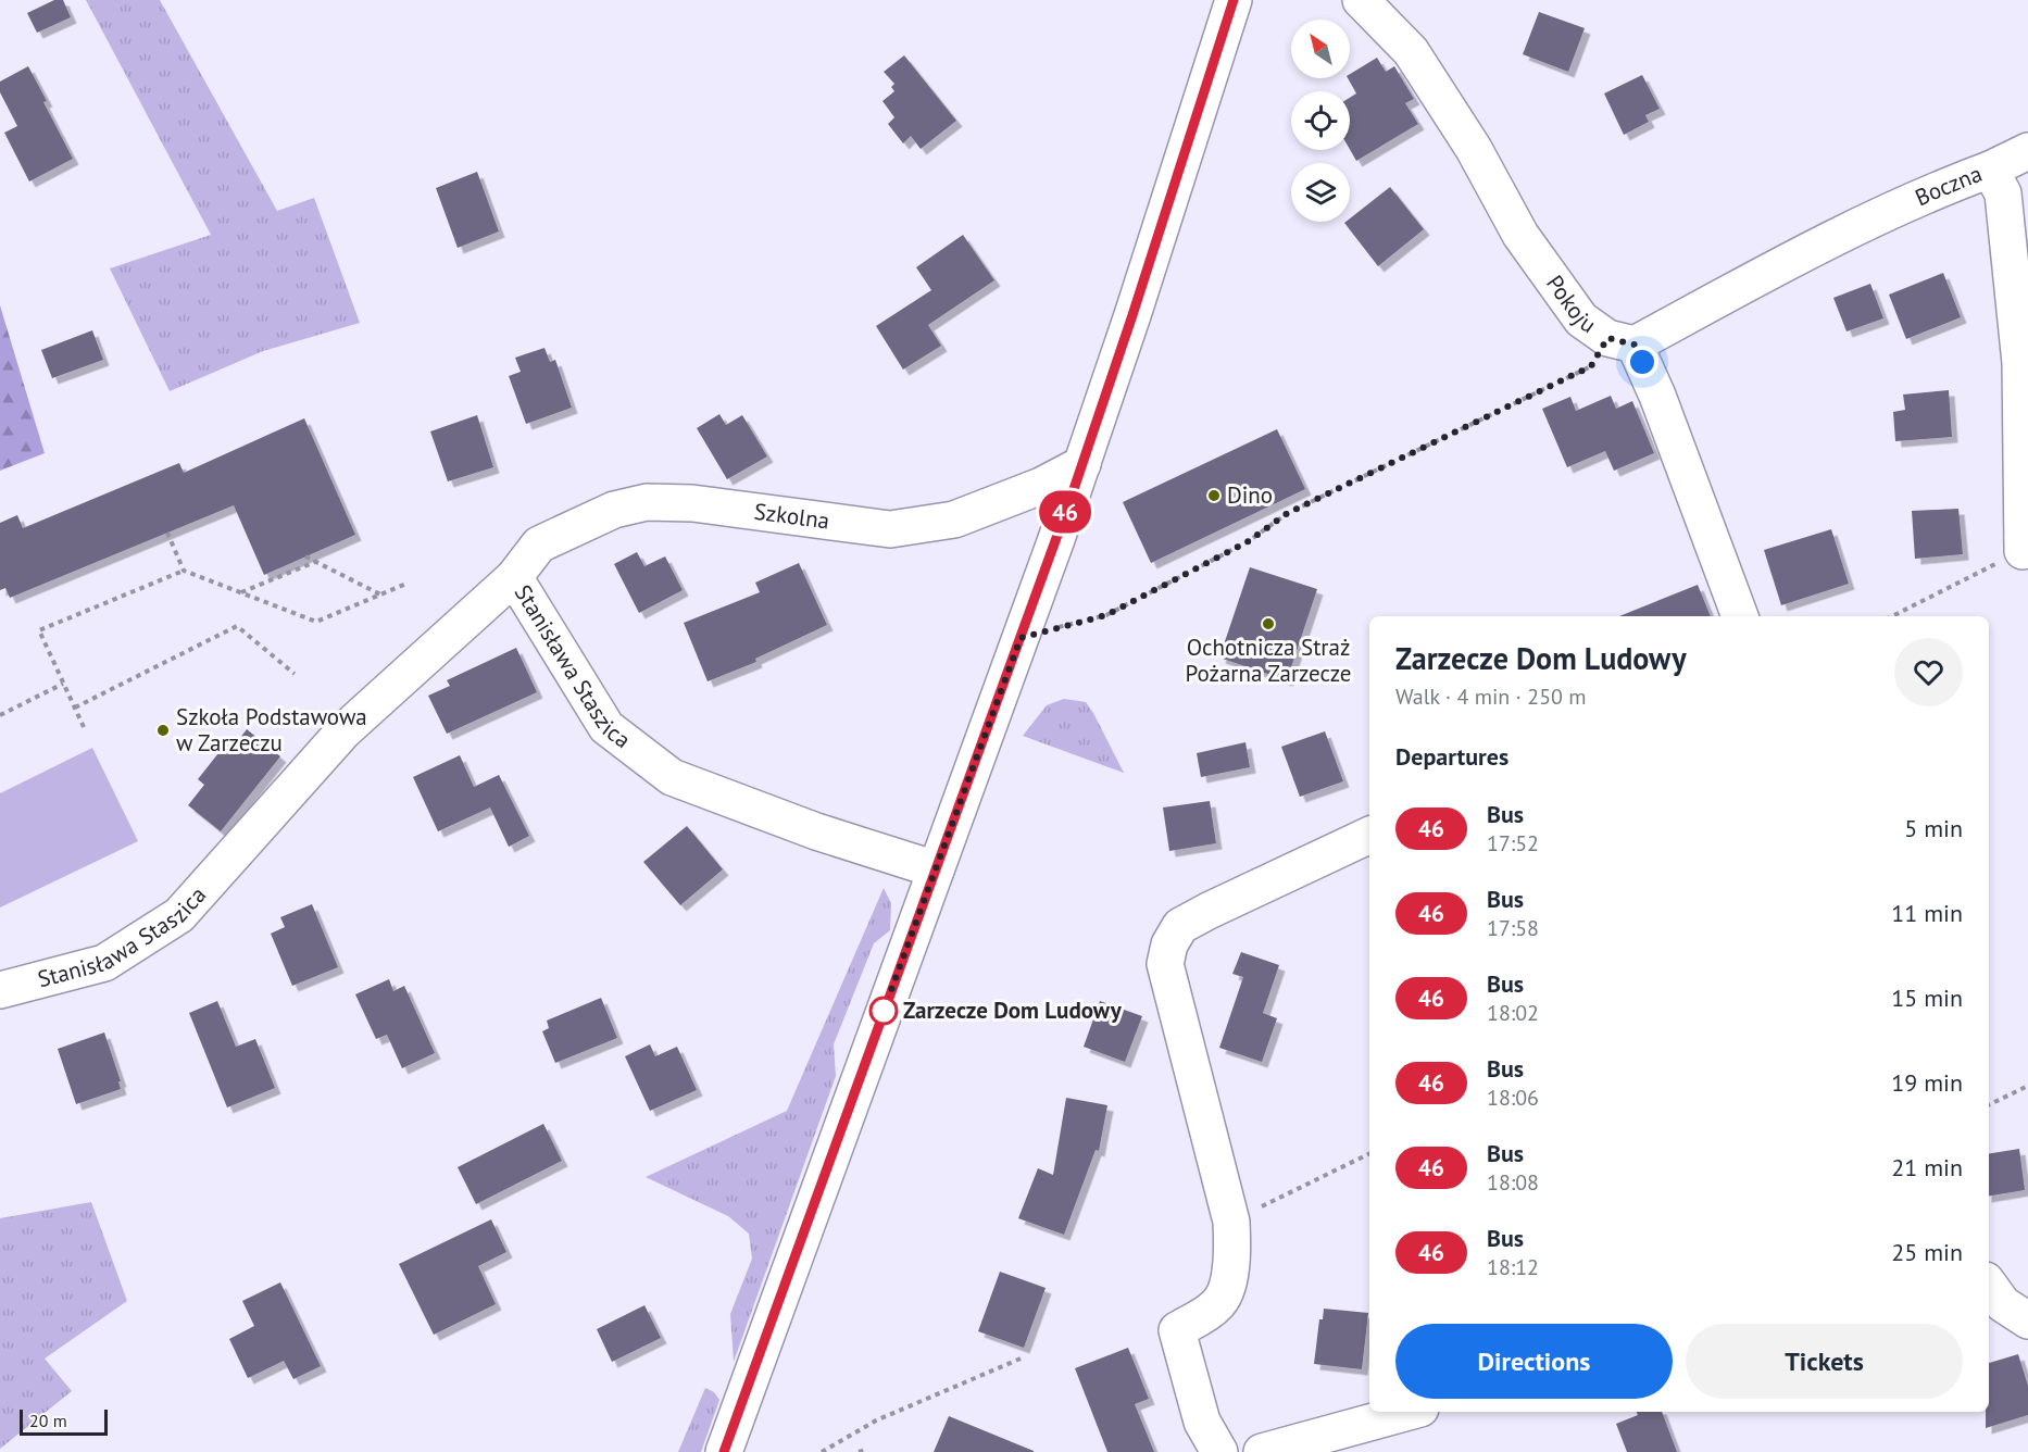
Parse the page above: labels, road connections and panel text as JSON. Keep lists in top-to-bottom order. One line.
{"streets":{"street":["Boczna","Pokoju","Szkolna","Stanisława Staszica"]},"crossings":[["Boczna","Pokoju"],["Szkolna","Stanisława Staszica"]],"places":["Dino","Ochotnicza Straż Pożarna Zarzecze","Szkoła Podstawowa w Zarzeczu","Zarzecze Dom Ludowy"],"lines":["bus line 46"],"scale_bar":"20 m","north":"top left","page":{"on_map":"46","heading":[["Zarzecze Dom Ludowy","Walk · 4 min · 250 m"],"Departures"],"list":[{"mark":"46","name":"Bus","note":"17:52","value":"5 min"},{"mark":"46","name":"Bus","note":"17:58","value":"11 min"},{"mark":"46","name":"Bus","note":"18:02","value":"15 min"},{"mark":"46","name":"Bus","note":"18:06","value":"19 min"},{"mark":"46","name":"Bus","note":"18:08","value":"21 min"},{"mark":"46","name":"Bus","note":"18:12","value":"25 min"}],"buttons":["Directions","Tickets"],"scale":"20 m"}}
